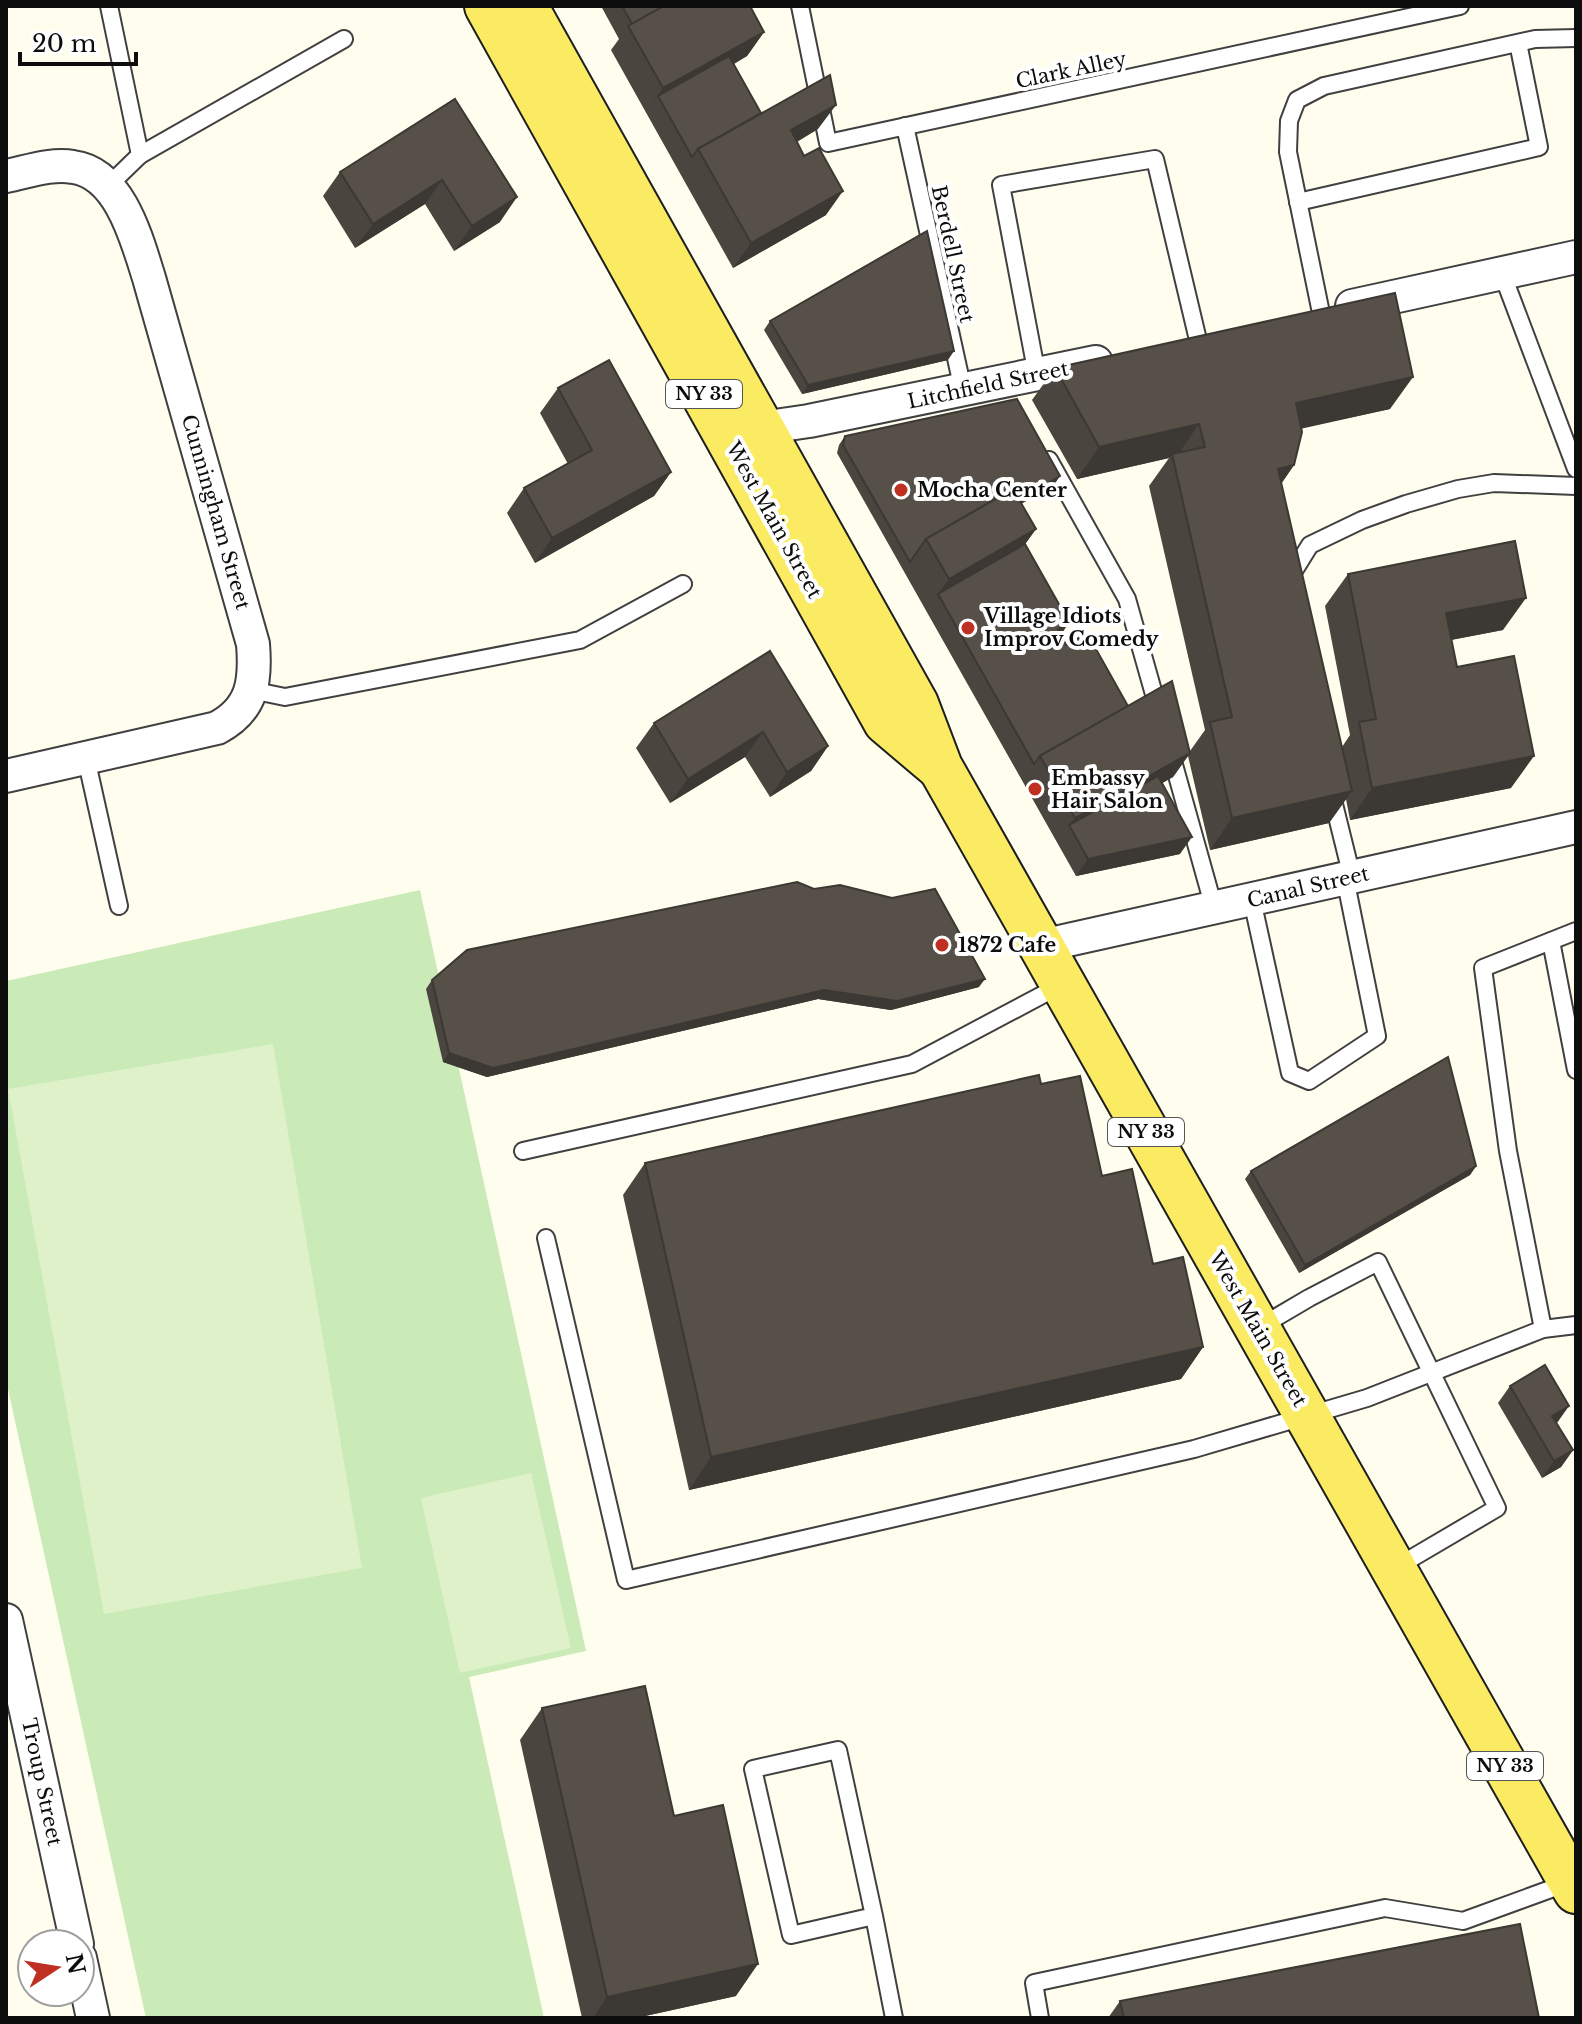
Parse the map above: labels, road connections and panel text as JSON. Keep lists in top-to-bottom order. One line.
{"streets":{"main road":["NY 33","West Main Street"],"street":["Litchfield Street","Cunningham Street","Canal Street","Troup Street"],"lane":["Clark Alley","Berdell Street"]},"crossings":[["Clark Alley","Berdell Street"],["Berdell Street","Litchfield Street"],["Litchfield Street","West Main Street"],["West Main Street","Canal Street"]],"places":["Mocha Center","Village Idiots Improv Comedy","Embassy Hair Salon","1872 Cafe"],"scale_bar":"20 m","north":"right"}
